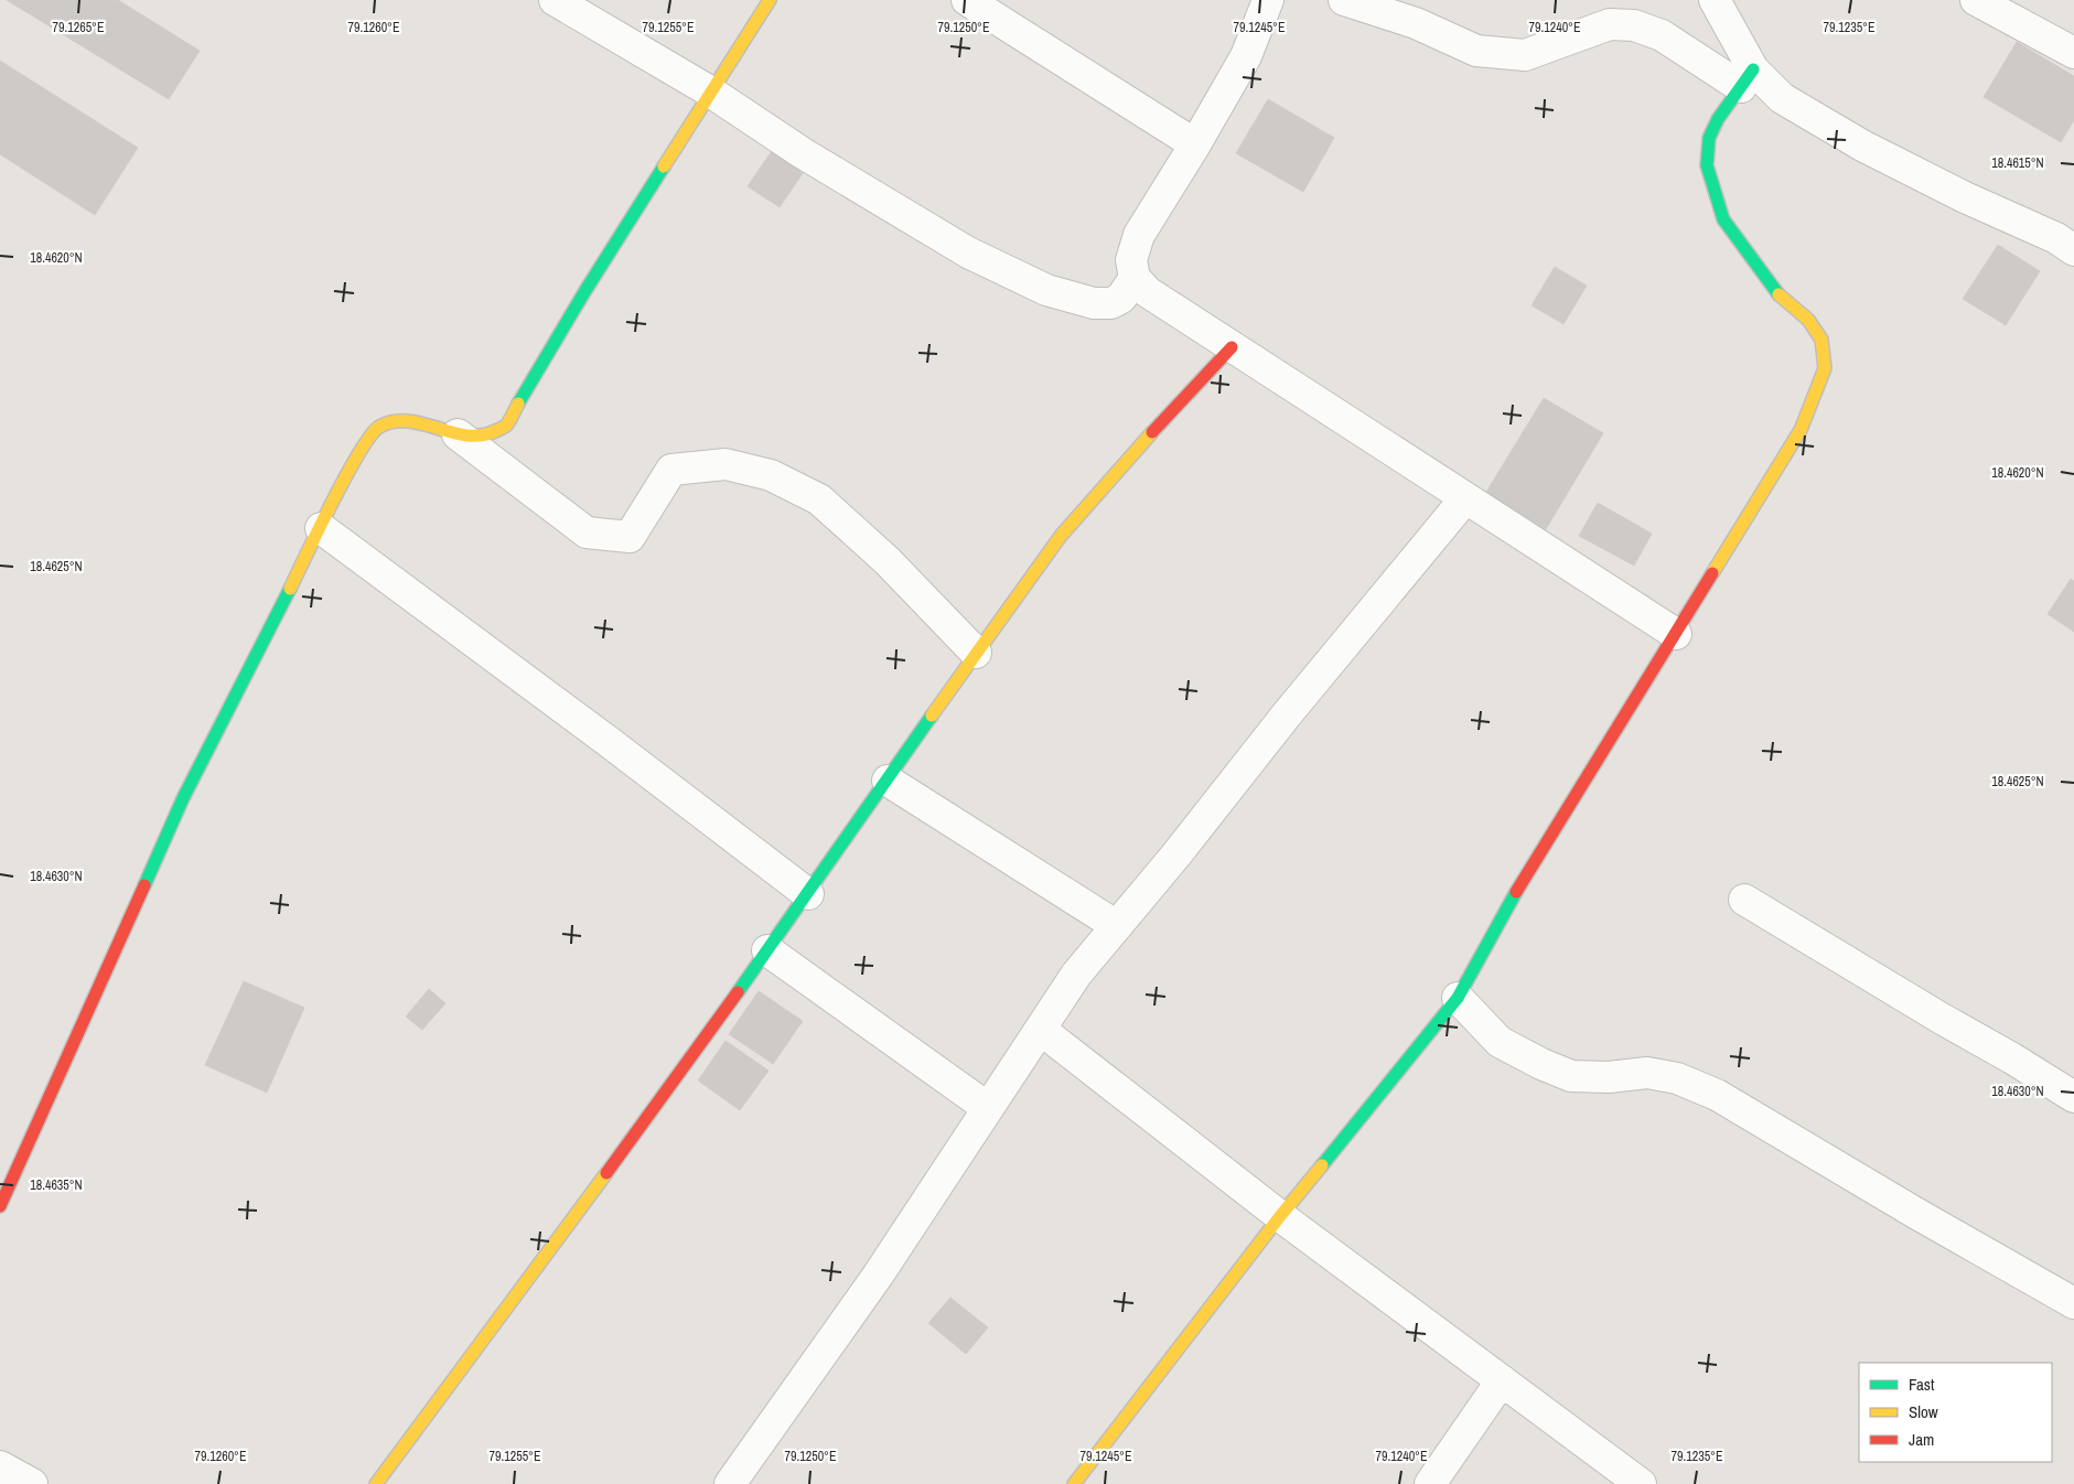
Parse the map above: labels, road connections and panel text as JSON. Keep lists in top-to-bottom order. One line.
{"legend":["Fast","Slow","Jam"],"coordinates":["79.1265°E","79.1260°E","79.1255°E","79.1250°E","79.1245°E","79.1240°E","79.1235°E","18.4615°N","18.4620°N","18.4625°N","18.4630°N","18.4635°N"]}
